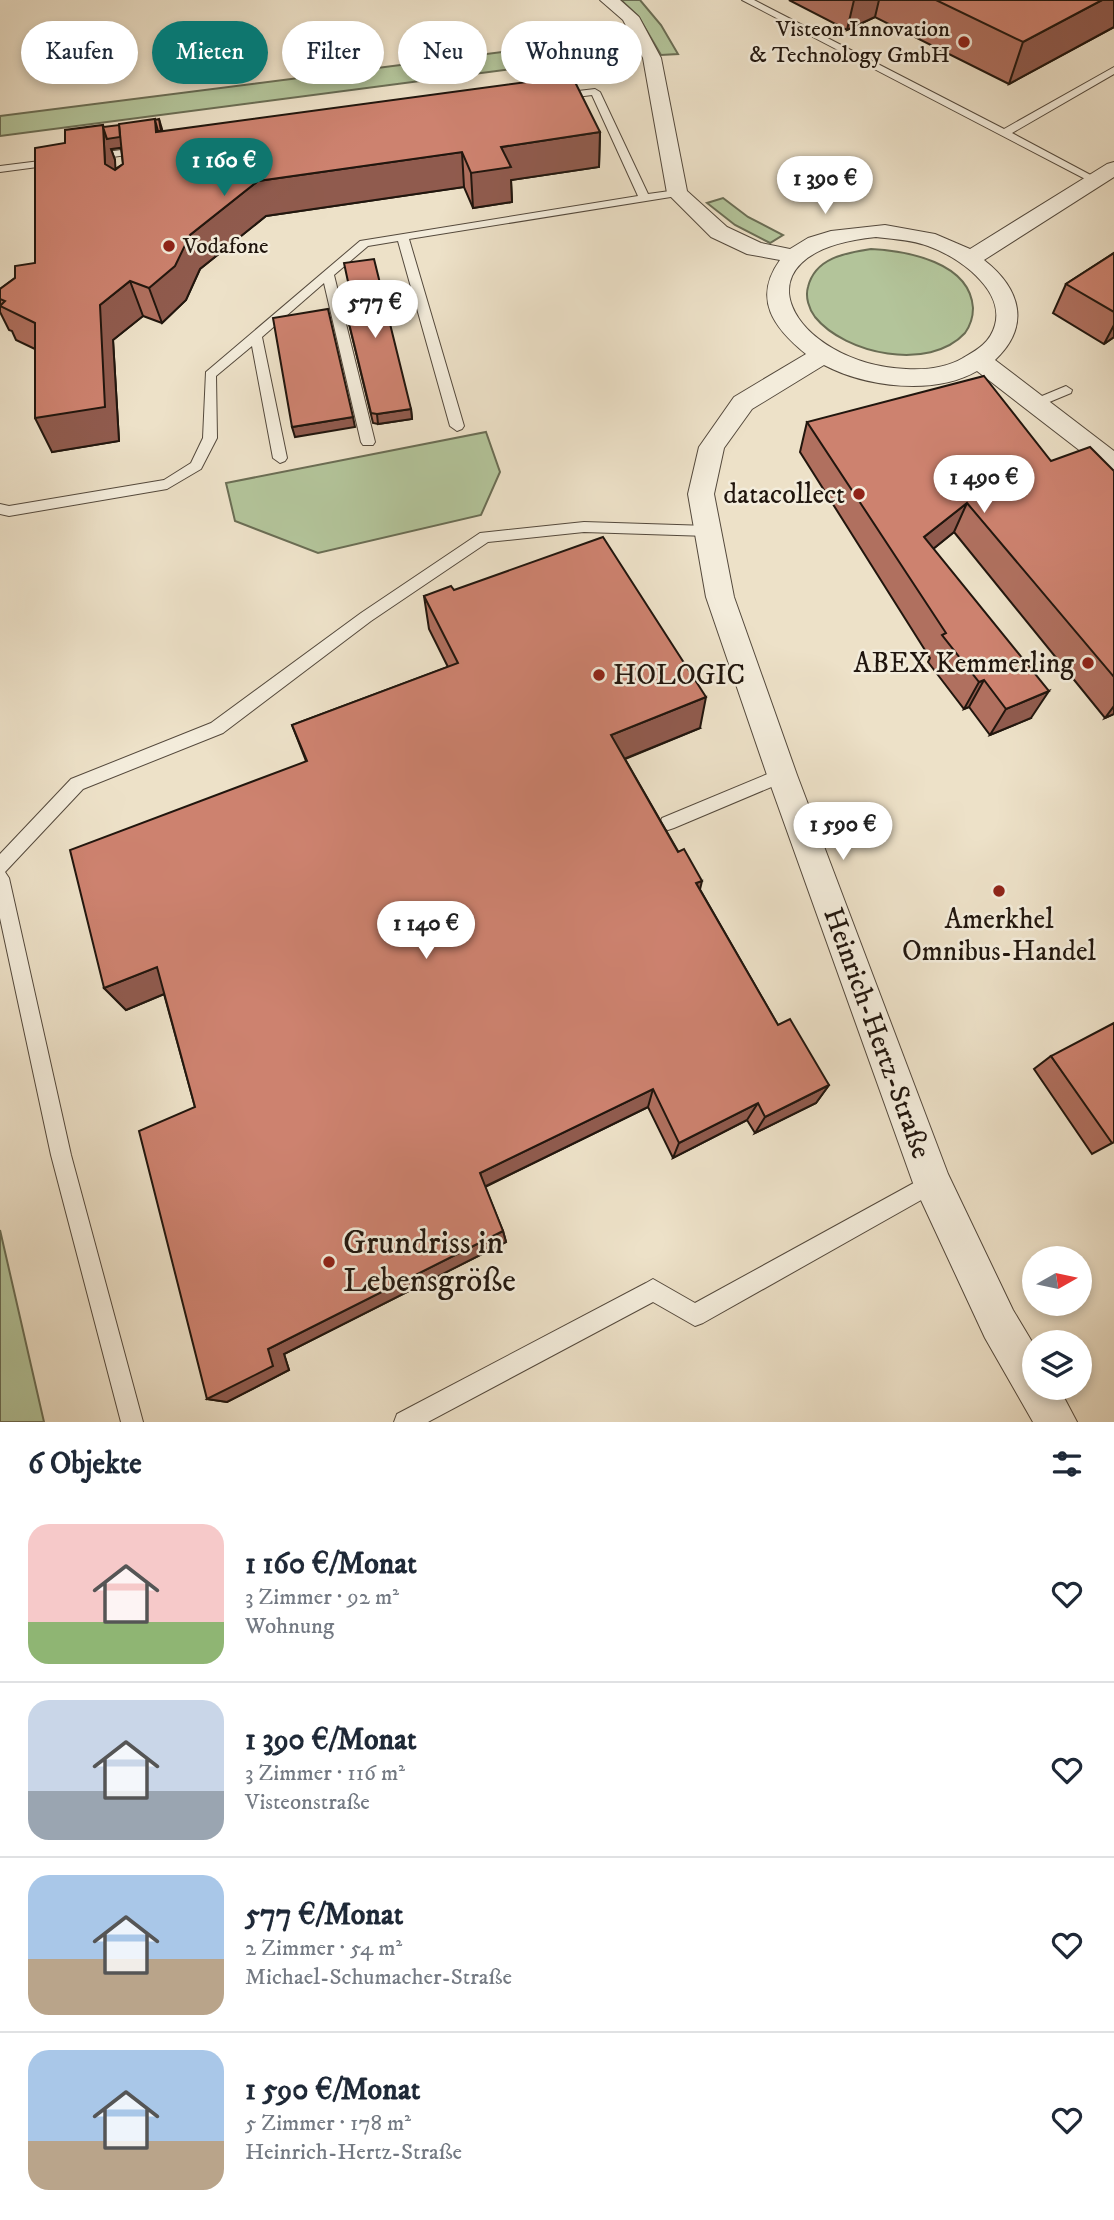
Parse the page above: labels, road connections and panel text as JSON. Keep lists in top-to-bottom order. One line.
{"streets":{"street":["Heinrich-Hertz-Straße"]},"places":["Visteon Innovation & Technology GmbH","Vodafone","datacollect","ABEX Kemmerling","HOLOGIC","Amerkhel Omnibus-Handel","Grundriss in Lebensgröße"],"north":"right","page":{"chip":["Kaufen","Mieten","Filter","Neu","Wohnung"],"price":["1 160 €","1 390 €","577 €","1 490 €","1 590 €","1 140 €"],"heading":"6 Objekte","list":[{"name":"1 160 €/Monat","note":"3 Zimmer · 92 m² · Wohnung"},{"name":"1 390 €/Monat","note":"3 Zimmer · 116 m² · Visteonstraße"},{"name":"577 €/Monat","note":"2 Zimmer · 54 m² · Michael-Schumacher-Straße"},{"name":"1 590 €/Monat","note":"5 Zimmer · 178 m² · Heinrich-Hertz-Straße"}]}}
